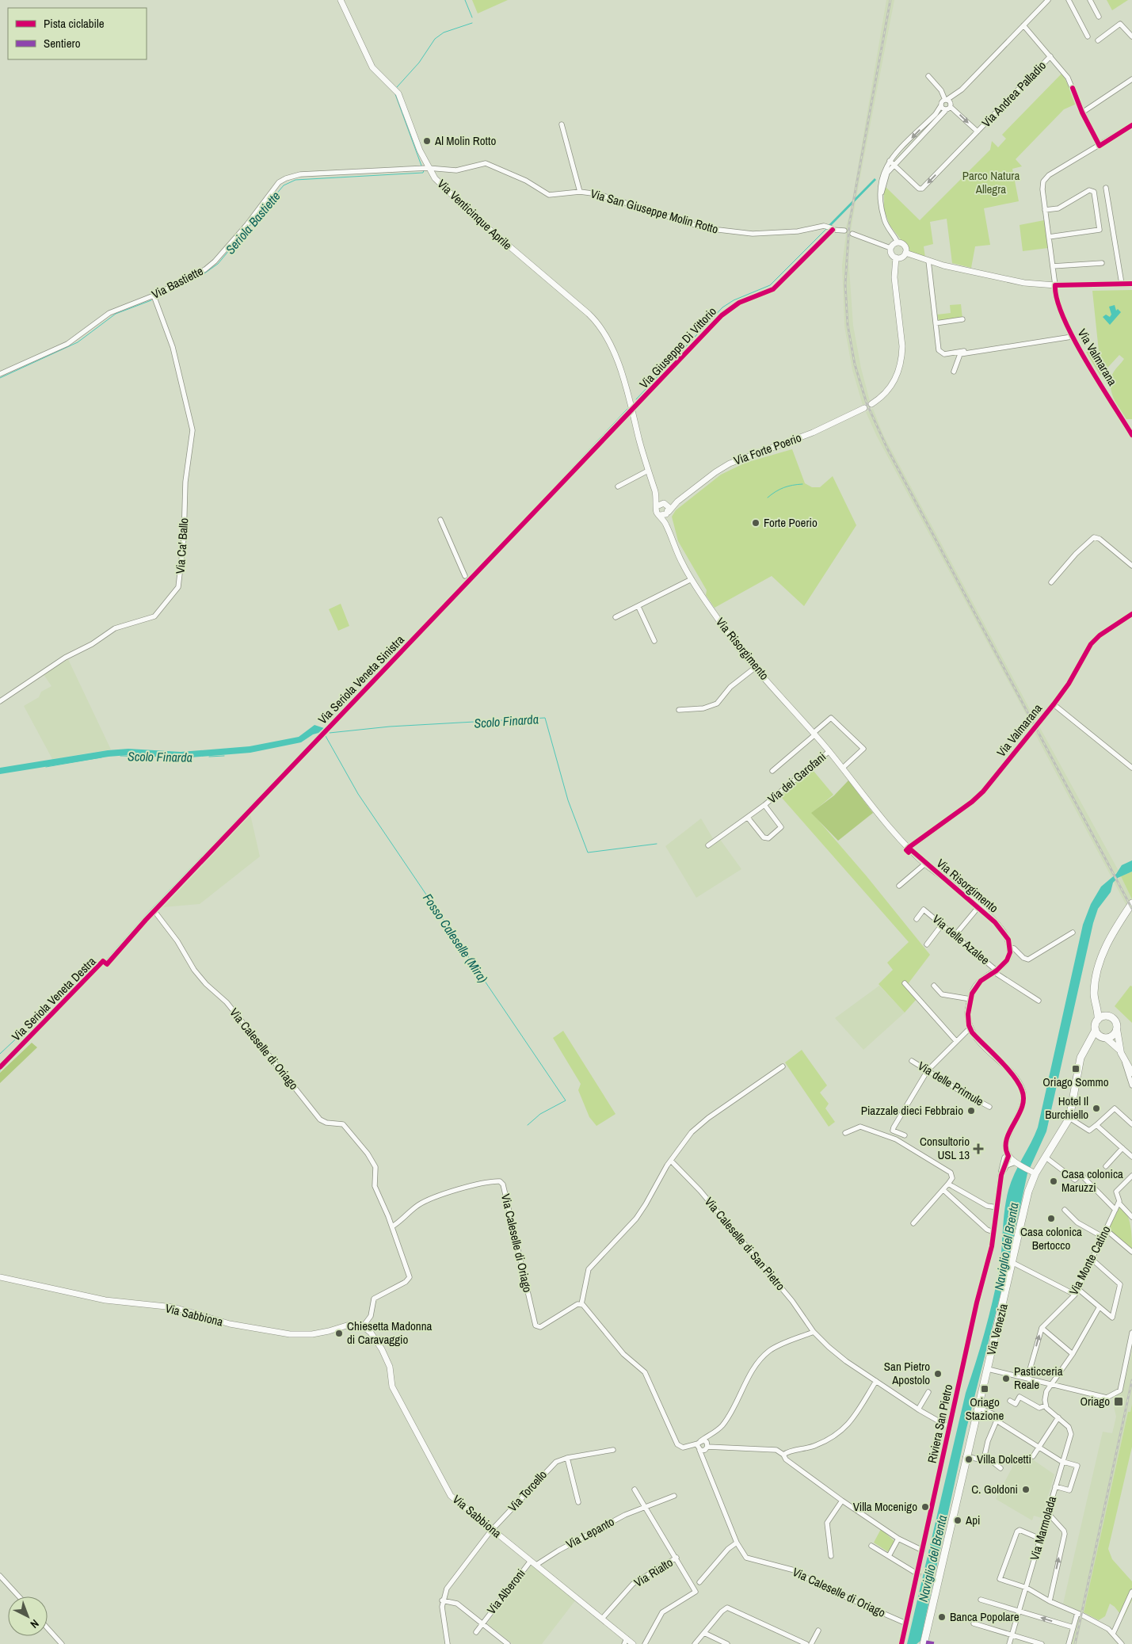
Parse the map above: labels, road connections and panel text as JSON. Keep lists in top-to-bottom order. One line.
{"streets":{"main road":["Via Venezia"],"street":["Via Andrea Palladio","Via San Giuseppe Molin Rotto","Via Venticinque Aprile","Via Bastiette","Via Giuseppe Di Vittorio","Via Valmarana","Via Forte Poerio","Via Ca' Ballo","Via Risorgimento","Via Seriola Veneta Sinistra","Via dei Garofani","Via delle Azalee","Via Seriola Veneta Destra","Via Caleselle di Oriago","Via delle Primule","Via Caleselle di San Pietro","Via Monte Catino","Via Sabbiona","Riviera San Pietro","Via Torcello","Via Marmolada","Via Lepanto","Via Rialto","Via Alberoni"]},"crossings":[["Via San Giuseppe Molin Rotto","Via Venticinque Aprile"],["Via San Giuseppe Molin Rotto","Via Bastiette"],["Via San Giuseppe Molin Rotto","Via Giuseppe Di Vittorio"],["Via Venticinque Aprile","Via Bastiette"],["Via Venticinque Aprile","Via Giuseppe Di Vittorio"],["Via Venticinque Aprile","Via Risorgimento"],["Via Venticinque Aprile","Via Seriola Veneta Sinistra"],["Via Bastiette","Via Ca' Ballo"],["Via Giuseppe Di Vittorio","Via Risorgimento"],["Via Giuseppe Di Vittorio","Via Seriola Veneta Sinistra"],["Via Valmarana","Via Risorgimento"],["Via Risorgimento","Via Seriola Veneta Sinistra"],["Via Risorgimento","Via dei Garofani"],["Via Seriola Veneta Sinistra","Via Seriola Veneta Destra"],["Via Seriola Veneta Sinistra","Via Caleselle di Oriago"],["Via Caleselle di Oriago","Riviera San Pietro"],["Via Caleselle di San Pietro","Riviera San Pietro"],["Via Sabbiona","Via Torcello"],["Via Sabbiona","Via Lepanto"],["Via Sabbiona","Via Rialto"],["Via Sabbiona","Via Alberoni"],["Via Torcello","Via Alberoni"]],"water":["Seriola Bastiette","Scolo Finarda","Fosso Caleselle (Mira)","Naviglio del Brenta"],"parks":["Parco Natura Allegra"],"places":{"other":["Al Molin Rotto","Forte Poerio","Hotel Il Burchiello","Piazzale dieci Febbraio","Casa colonica Maruzzi","Casa colonica Bertocco","Chiesetta Madonna di Caravaggio","San Pietro Apostolo","Pasticceria Reale","Villa Dolcetti","C. Goldoni","Villa Mocenigo","Api","Banca Popolare"],"transit":["Oriago Sommo","Oriago Stazione","Oriago"],"health":["Consultorio USL 13"]},"legend":["Pista ciclabile","Sentiero"],"north":"bottom right"}
